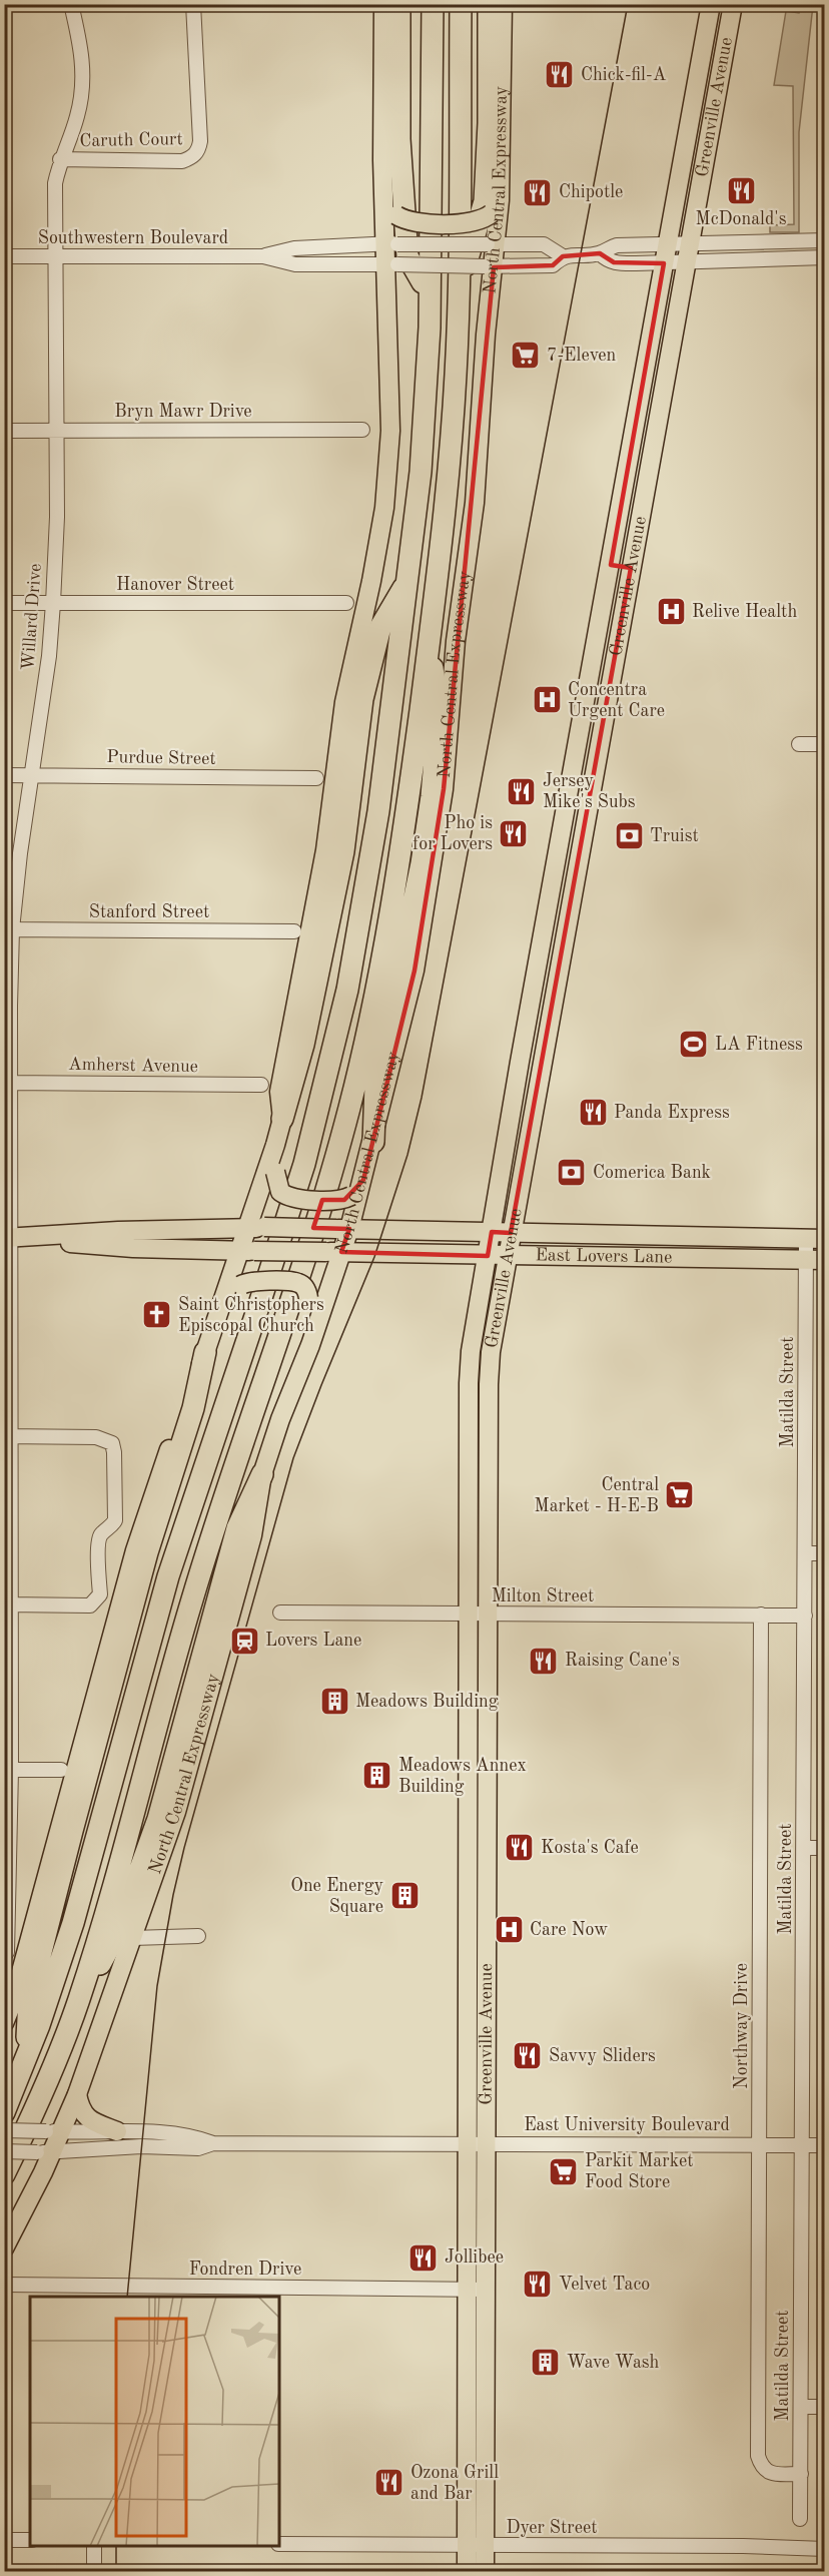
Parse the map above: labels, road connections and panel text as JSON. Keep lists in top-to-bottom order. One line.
{"streets":{"highway":["North Central Expressway"],"main road":["Greenville Avenue","East Lovers Lane"],"street":["Caruth Court","Southwestern Boulevard","Bryn Mawr Drive","Hanover Street","Willard Drive","Purdue Street","Stanford Street","Amherst Avenue","Matilda Street","Milton Street","Northway Drive","East University Boulevard","Fondren Drive","Dyer Street"]},"crossings":[["Greenville Avenue","Southwestern Boulevard"],["Greenville Avenue","East Lovers Lane"],["Greenville Avenue","Milton Street"],["Greenville Avenue","East University Boulevard"],["Greenville Avenue","Fondren Drive"],["Greenville Avenue","Dyer Street"],["Caruth Court","Southwestern Boulevard"],["Caruth Court","Willard Drive"],["North Central Expressway","Southwestern Boulevard"],["North Central Expressway","East Lovers Lane"],["North Central Expressway","East University Boulevard"],["Southwestern Boulevard","Willard Drive"],["Bryn Mawr Drive","Willard Drive"],["Hanover Street","Willard Drive"],["Willard Drive","Purdue Street"],["Willard Drive","Stanford Street"],["Willard Drive","Amherst Avenue"],["East Lovers Lane","Matilda Street"],["Matilda Street","Milton Street"],["Matilda Street","Northway Drive"],["Matilda Street","East University Boulevard"],["Milton Street","Northway Drive"],["Northway Drive","East University Boulevard"]],"places":{"restaurant":["Chick-fil-A","McDonald's","Chipotle","Jersey Mike's Subs","Pho is for Lovers","Panda Express","Raising Cane's","Kosta's Cafe","Savvy Sliders","Jollibee","Velvet Taco","Ozona Grill and Bar"],"supermarket":["7-Eleven","Central Market - H-E-B","Parkit Market Food Store"],"hospital":["Relive Health","Concentra Urgent Care","Care Now"],"bank":["Truist","Comerica Bank"],"sports":["LA Fitness"],"church":["Saint Christophers Episcopal Church"],"station":["Lovers Lane"],"building":["Meadows Building","Meadows Annex Building","One Energy Square","Wave Wash"]}}
